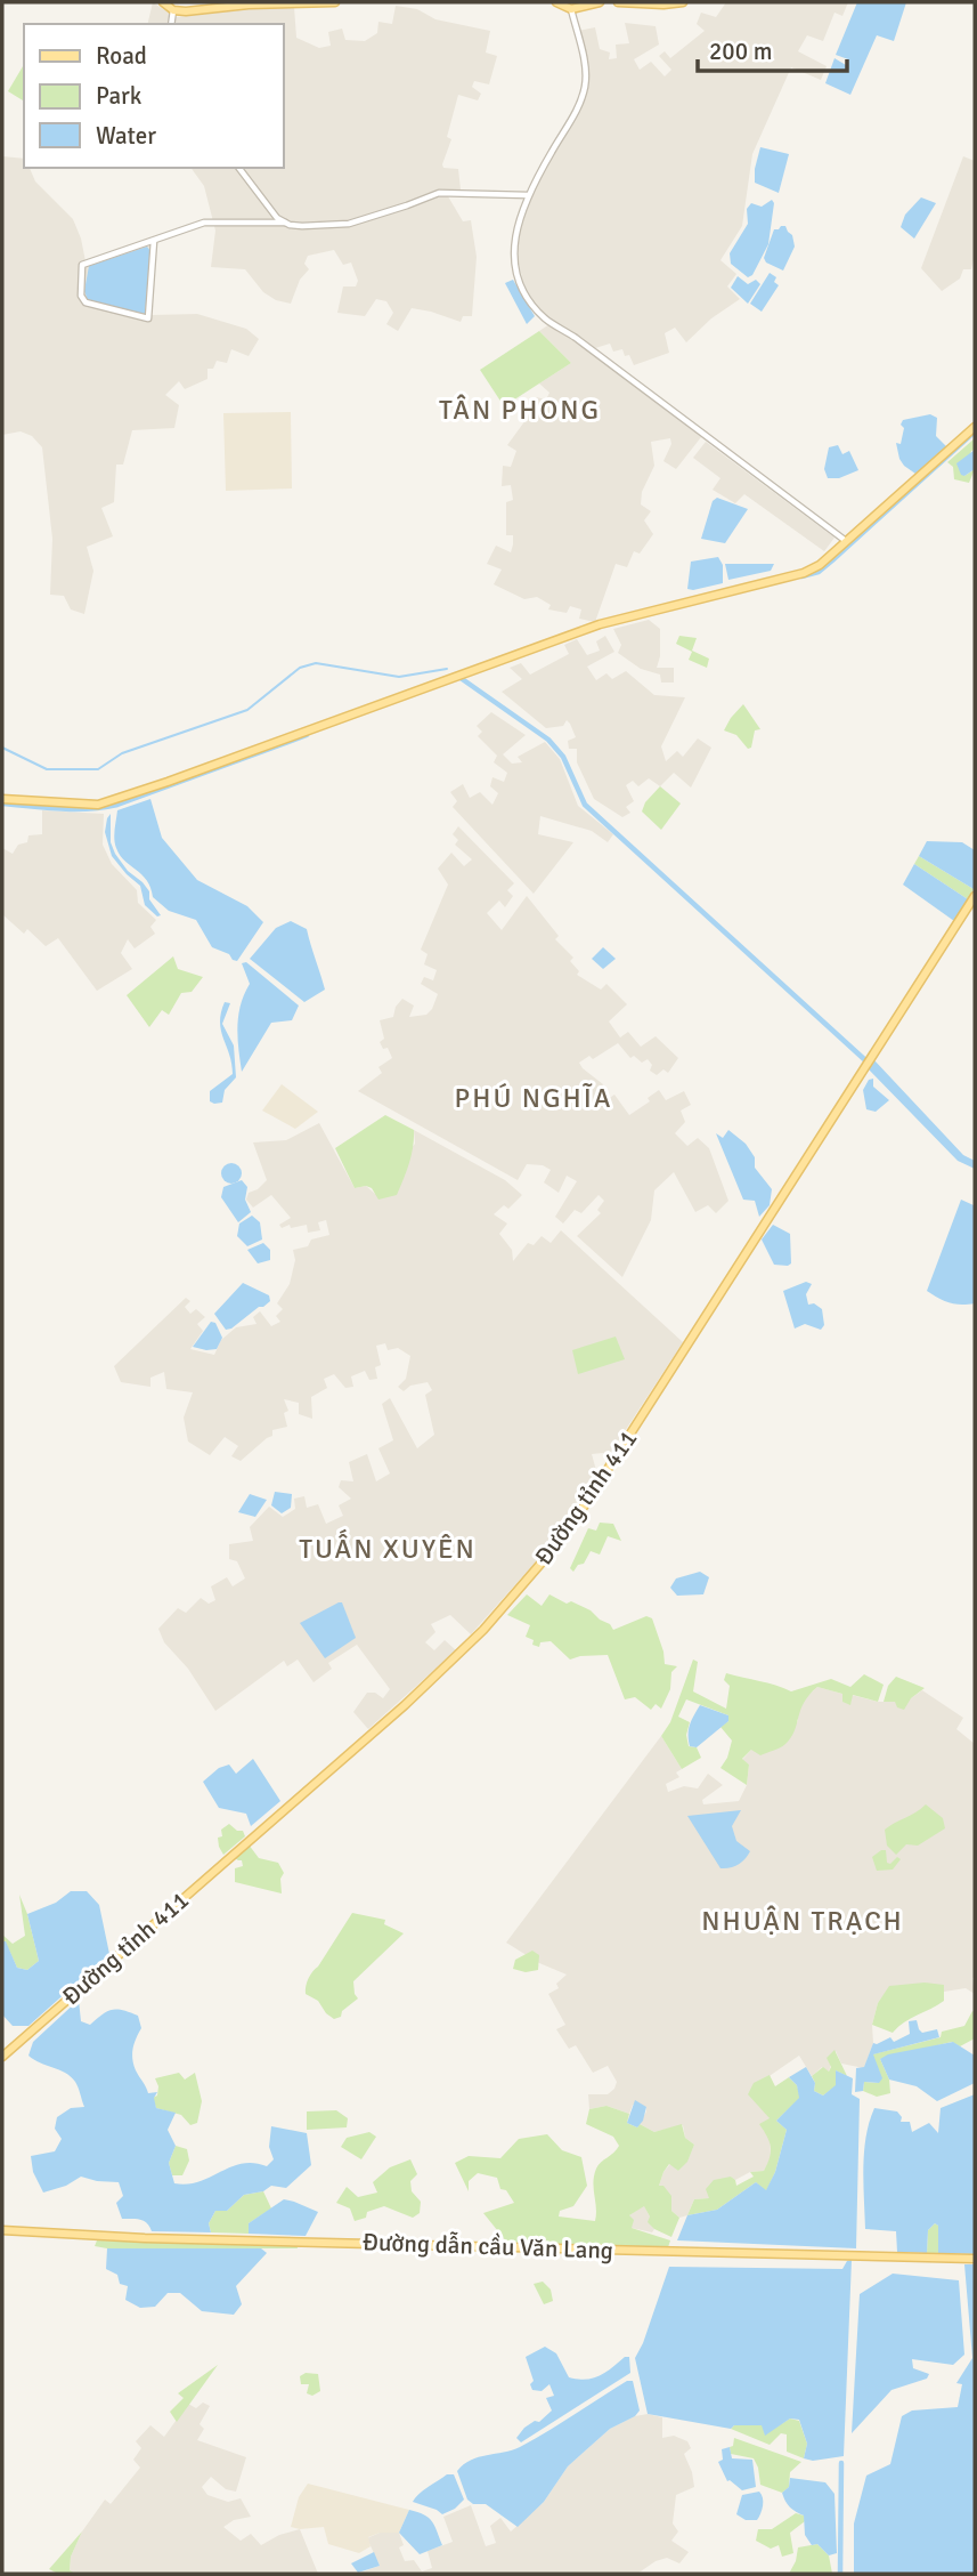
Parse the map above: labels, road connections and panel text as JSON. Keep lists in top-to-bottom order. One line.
{"streets":{"main road":["Đường tỉnh 411","Đường dẫn cầu Văn Lang"]},"districts":["TÂN PHONG","PHÚ NGHĨA","TUẤN XUYÊN","NHUẬN TRẠCH"],"legend":["Road","Park","Water"],"scale_bar":"200 m"}
